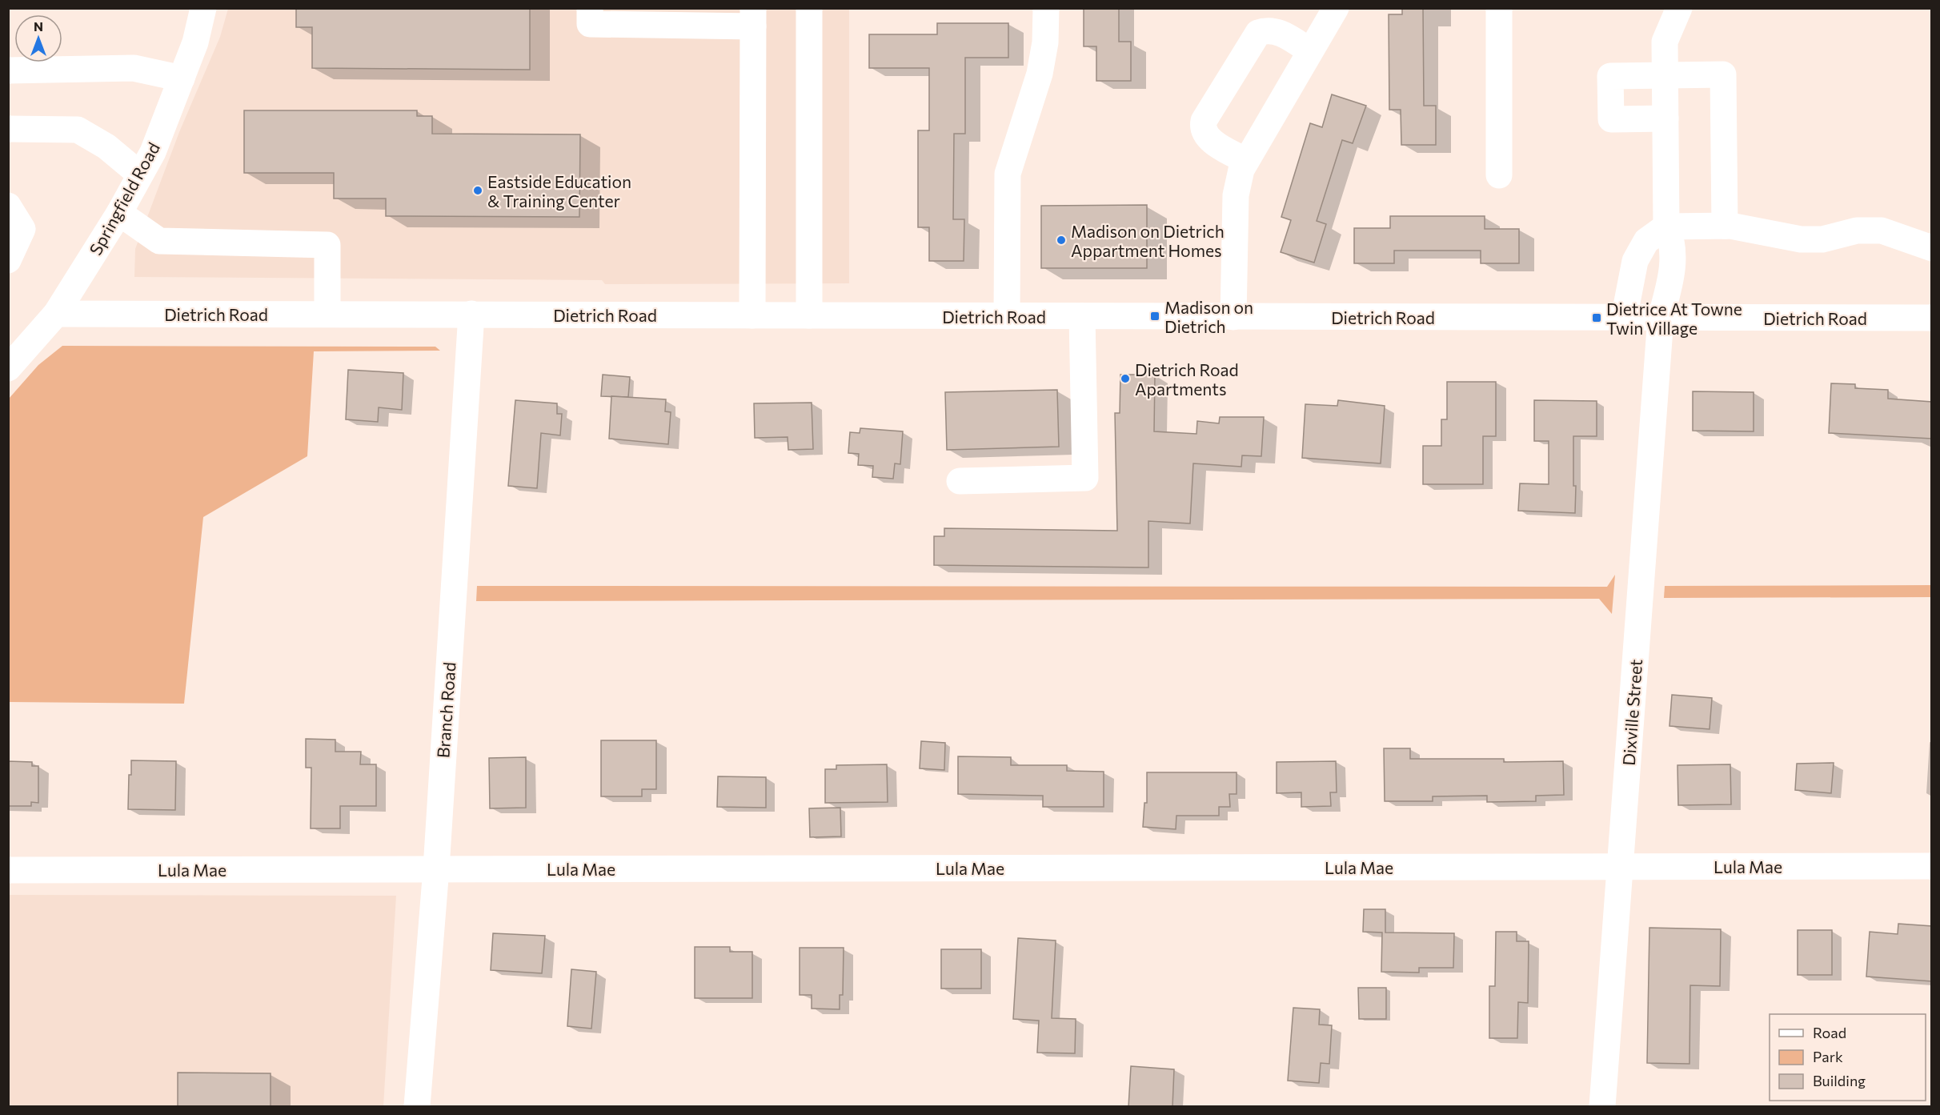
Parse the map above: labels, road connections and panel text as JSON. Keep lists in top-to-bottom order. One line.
{"streets":{"street":["Springfield Road","Dietrich Road","Branch Road","Dixville Street","Lula Mae"]},"crossings":[["Springfield Road","Dietrich Road"],["Dietrich Road","Branch Road"],["Dietrich Road","Dixville Street"],["Branch Road","Lula Mae"],["Dixville Street","Lula Mae"]],"places":{"other":["Eastside Education & Training Center","Madison on Dietrich Appartment Homes","Dietrich Road Apartments"],"transit":["Madison on Dietrich","Dietrice At Towne Twin Village"]},"legend":["Road","Park","Building"],"north":"top"}
